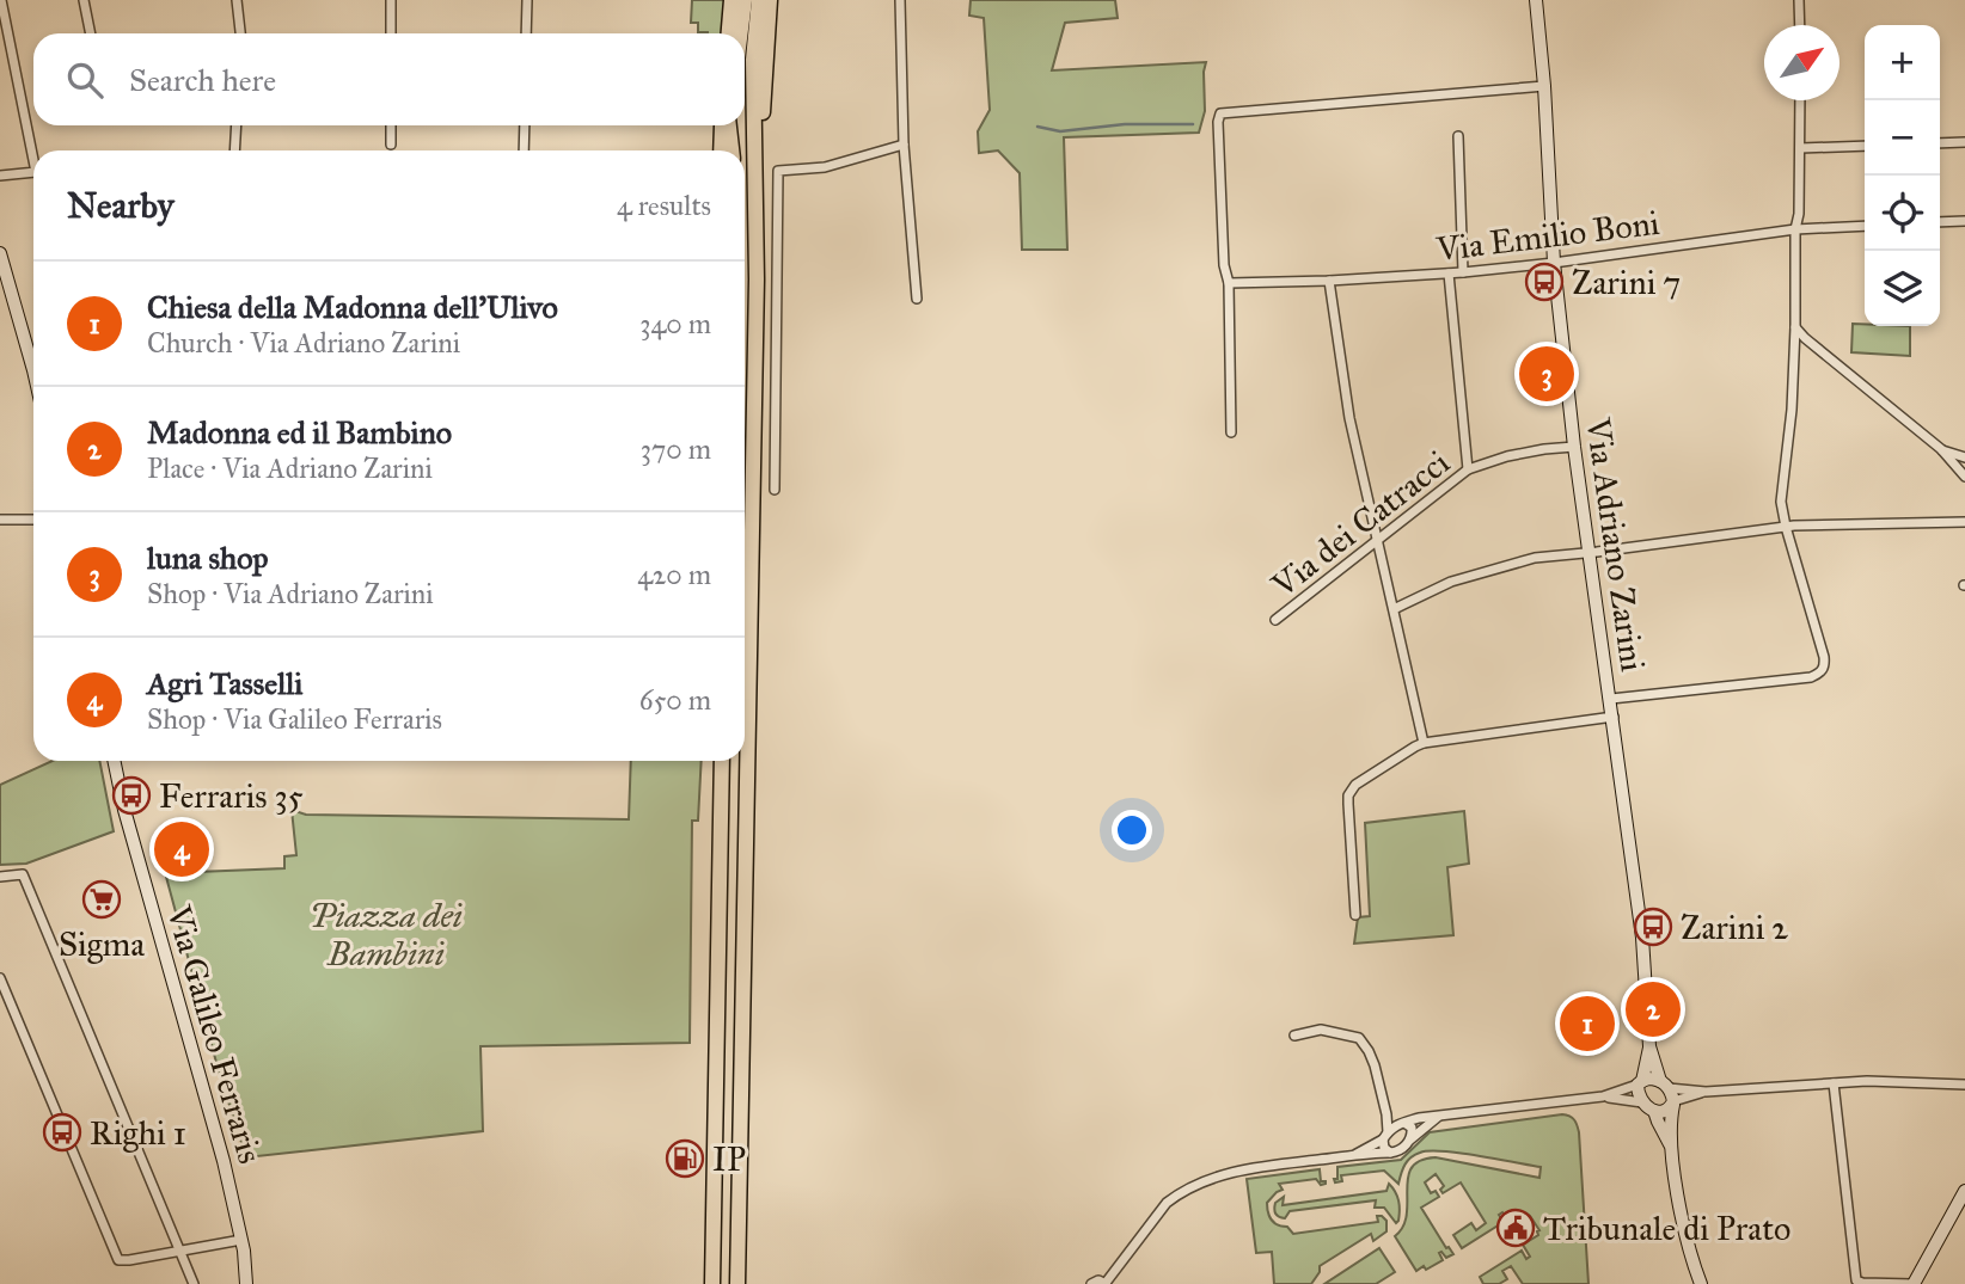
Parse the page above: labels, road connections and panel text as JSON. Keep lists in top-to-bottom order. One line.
{"streets":{"street":["Via Emilio Boni","Via dei Catracci","Via Adriano Zarini","Via Galileo Ferraris"]},"crossings":[["Via Emilio Boni","Via Adriano Zarini"],["Via dei Catracci","Via Adriano Zarini"]],"parks":["Piazza dei Bambini"],"places":{"bus stop":["Zarini 7","Ferraris 35","Zarini 2","Righi 1"],"supermarket":["Sigma"],"fuel station":["IP"],"public building":["Tribunale di Prato"]},"north":"top right","page":{"map_buttons":["+","−"],"search":"Search here","heading":["Nearby","4 results"],"list":[{"mark":"1","name":"Chiesa della Madonna dell'Ulivo","note":"Church · Via Adriano Zarini","value":"340 m"},{"mark":"2","name":"Madonna ed il Bambino","note":"Place · Via Adriano Zarini","value":"370 m"},{"mark":"3","name":"luna shop","note":"Shop · Via Adriano Zarini","value":"420 m"},{"mark":"4","name":"Agri Tasselli","note":"Shop · Via Galileo Ferraris","value":"650 m"}],"pins":["3","4","2","1"]}}
